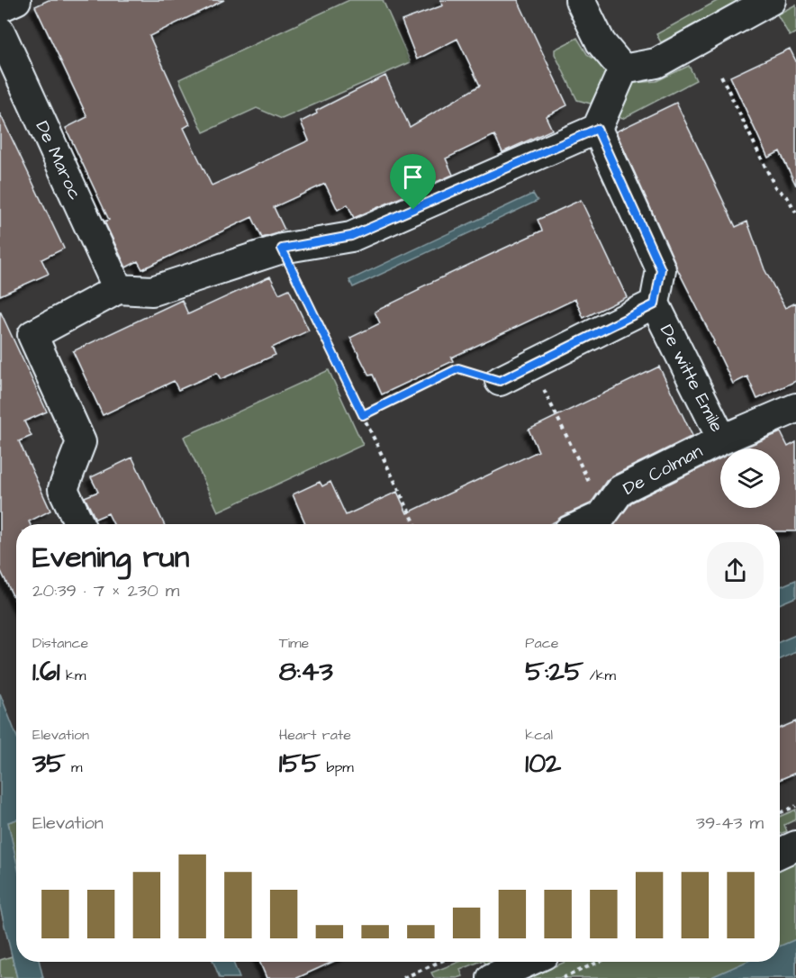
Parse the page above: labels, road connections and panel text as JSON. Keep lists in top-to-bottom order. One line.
{"streets":{"street":["De Maroc","De witte Emile","De Colman"]},"crossings":[["De witte Emile","De Colman"]],"page":{"heading":["Evening run","20:39 · 7 × 230 m"],"stats":[["Distance","1.61 km"],["Time","8:43"],["Pace","5:25 /km"],["Elevation","35 m"],["Heart rate","155 bpm"],["kcal","102"]],"chart":["Elevation","39–43 m"]}}
